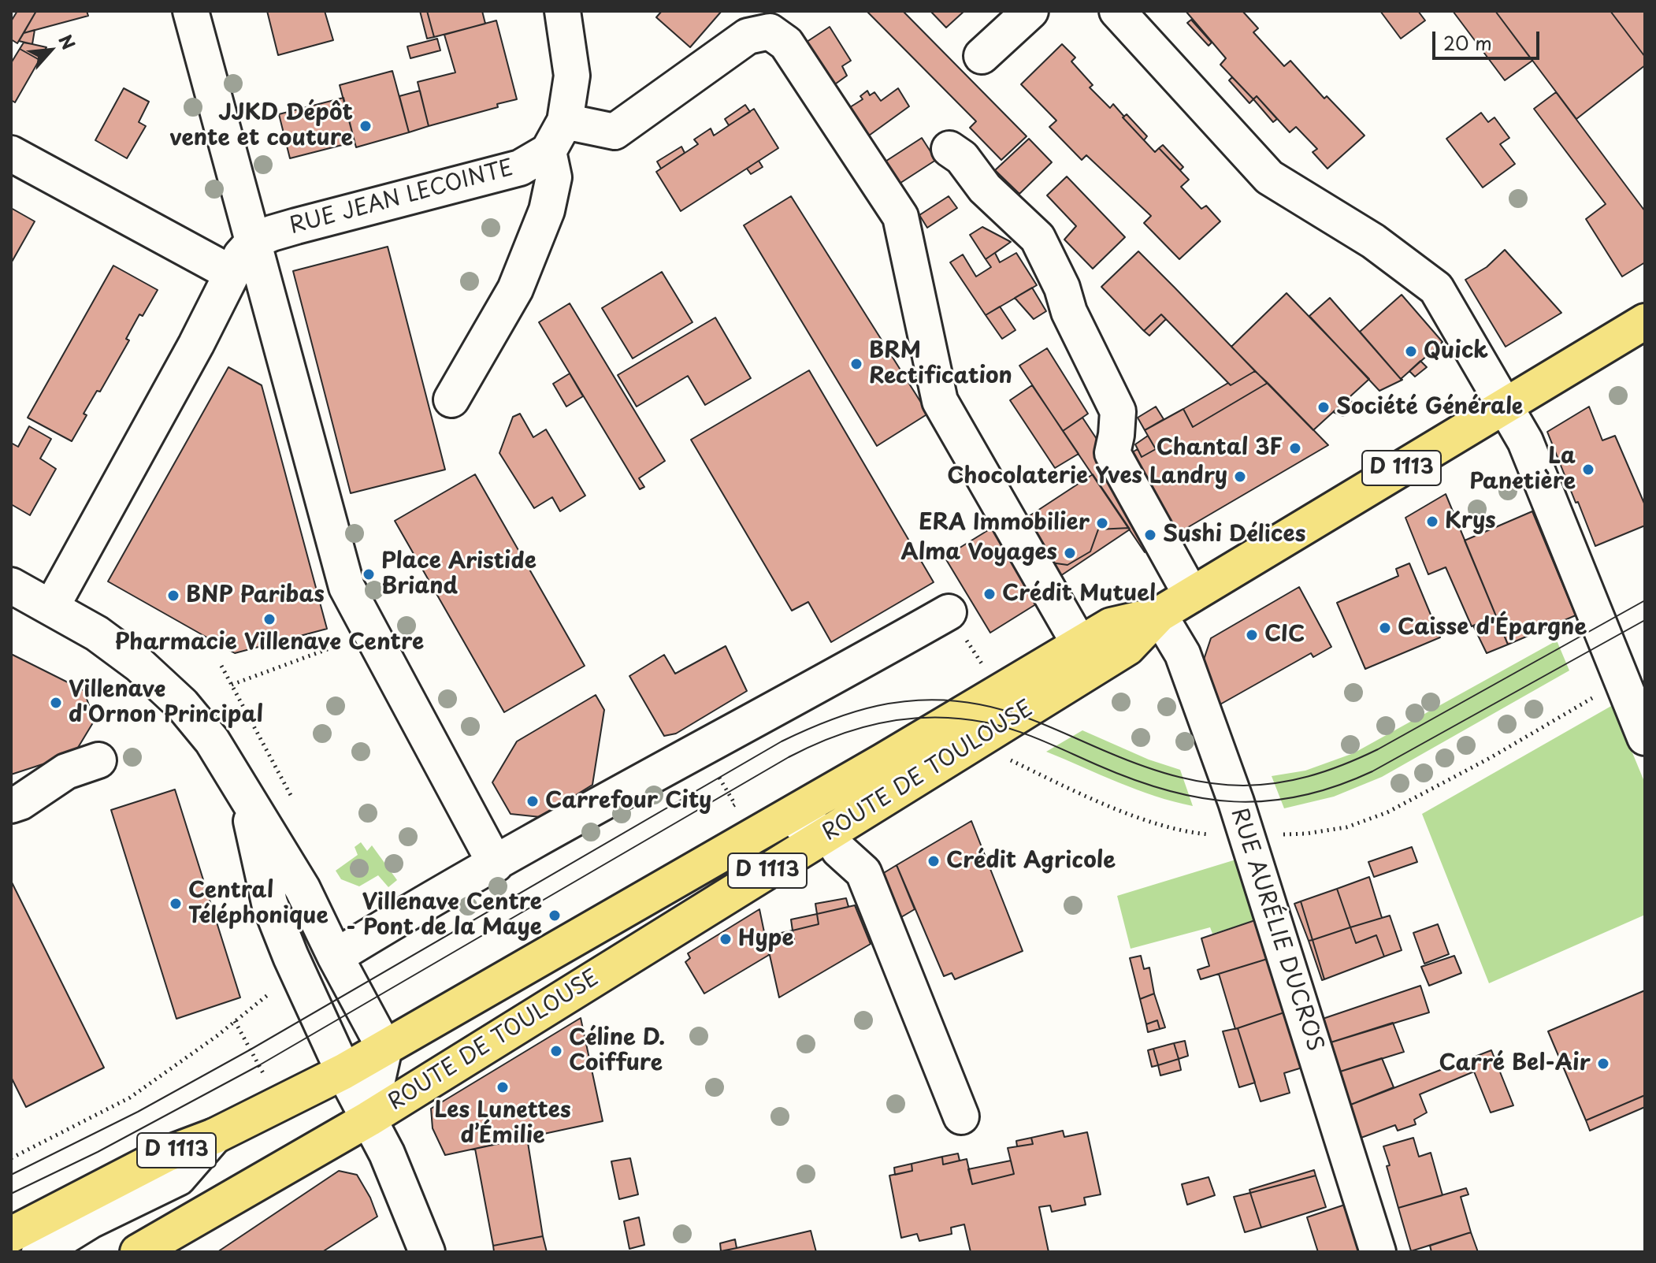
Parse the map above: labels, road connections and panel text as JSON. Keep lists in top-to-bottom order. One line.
{"streets":{"main road":["D 1113","ROUTE DE TOULOUSE"],"street":["RUE JEAN LECOINTE","RUE AURÉLIE DUCROS"]},"crossings":[["D 1113","ROUTE DE TOULOUSE"],["ROUTE DE TOULOUSE","RUE AURÉLIE DUCROS"]],"places":["JJKD Dépôt vente et couture","Quick","BRM Rectification","Société Générale","Chantal 3F","La Panetière","Chocolaterie Yves Landry","Krys","ERA Immobilier","Sushi Délices","Alma Voyages","Place Aristide Briand","Crédit Mutuel","BNP Paribas","Pharmacie Villenave Centre","Caisse d'Épargne","CIC","Villenave d'Ornon Principal","Carrefour City","Crédit Agricole","Central Téléphonique","Villenave Centre - Pont de la Maye","Hype","Céline D. Coiffure","Carré Bel-Air","Les Lunettes d’Émilie"],"scale_bar":"20 m","north":"top right"}
